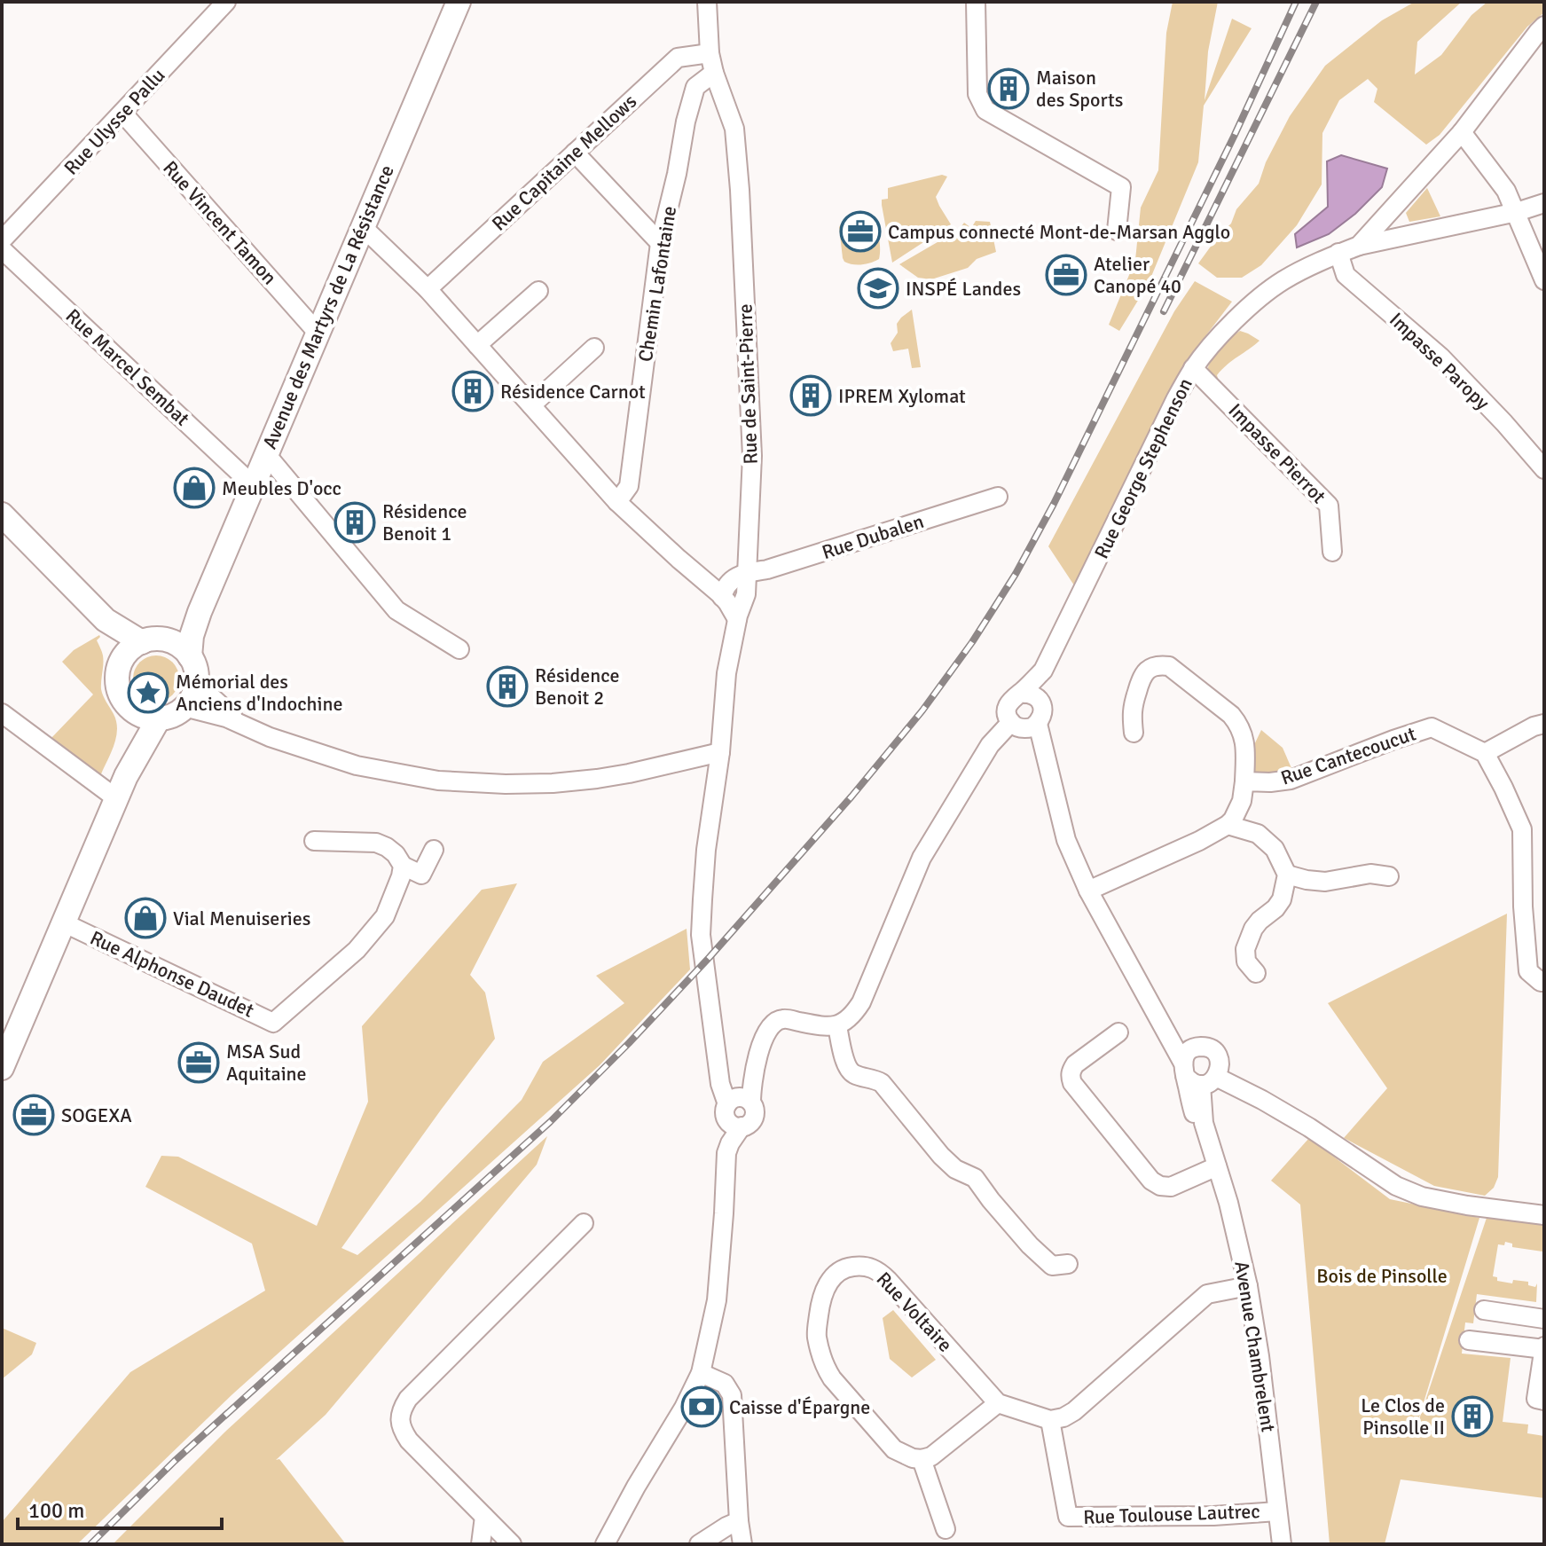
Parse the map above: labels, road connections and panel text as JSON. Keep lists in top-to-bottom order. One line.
{"streets":{"main road":["Avenue des Martyrs de La Résistance"],"street":["Rue Ulysse Pallu","Rue Capitaine Mellows","Rue Vincent Tamon","Chemin Lafontaine","Impasse Paropy","Rue Marcel Sembat","Rue de Saint-Pierre","Impasse Pierrot","Rue George Stephenson","Rue Dubalen","Rue Cantecoucut","Rue Alphonse Daudet","Rue Voltaire","Avenue Chambrelent","Rue Toulouse Lautrec"]},"crossings":[["Rue Ulysse Pallu","Rue Vincent Tamon"],["Rue Capitaine Mellows","Rue de Saint-Pierre"],["Rue Vincent Tamon","Avenue des Martyrs de La Résistance"],["Chemin Lafontaine","Rue de Saint-Pierre"],["Avenue des Martyrs de La Résistance","Rue Marcel Sembat"],["Impasse Paropy","Rue George Stephenson"],["Rue de Saint-Pierre","Rue Dubalen"],["Impasse Pierrot","Rue George Stephenson"],["Rue George Stephenson","Avenue Chambrelent"],["Avenue Chambrelent","Rue Toulouse Lautrec"]],"parks":["Bois de Pinsolle"],"places":{"building":["Maison des Sports","Résidence Carnot","IPREM Xylomat","Résidence Benoit 1","Résidence Benoit 2","Le Clos de Pinsolle II"],"office":["Campus connecté Mont-de-Marsan Agglo","Atelier Canopé 40","MSA Sud Aquitaine","SOGEXA"],"school or university":["INSPÉ Landes"],"shop":["Meubles D'occ","Vial Menuiseries"],"place":["Mémorial des Anciens d'Indochine"],"bank":["Caisse d'Épargne"]},"scale_bar":"100 m"}
